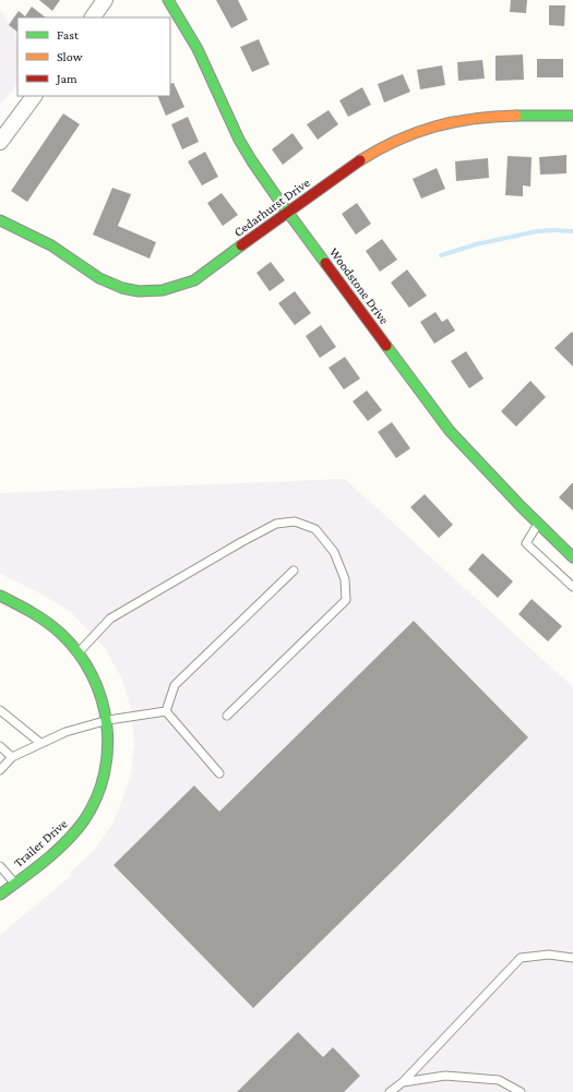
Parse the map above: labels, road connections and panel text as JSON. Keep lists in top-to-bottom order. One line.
{"streets":{"street":["Cedarhurst Drive","Woodstone Drive","Trailer Drive"]},"crossings":[["Cedarhurst Drive","Woodstone Drive"]],"legend":["Fast","Slow","Jam"]}
